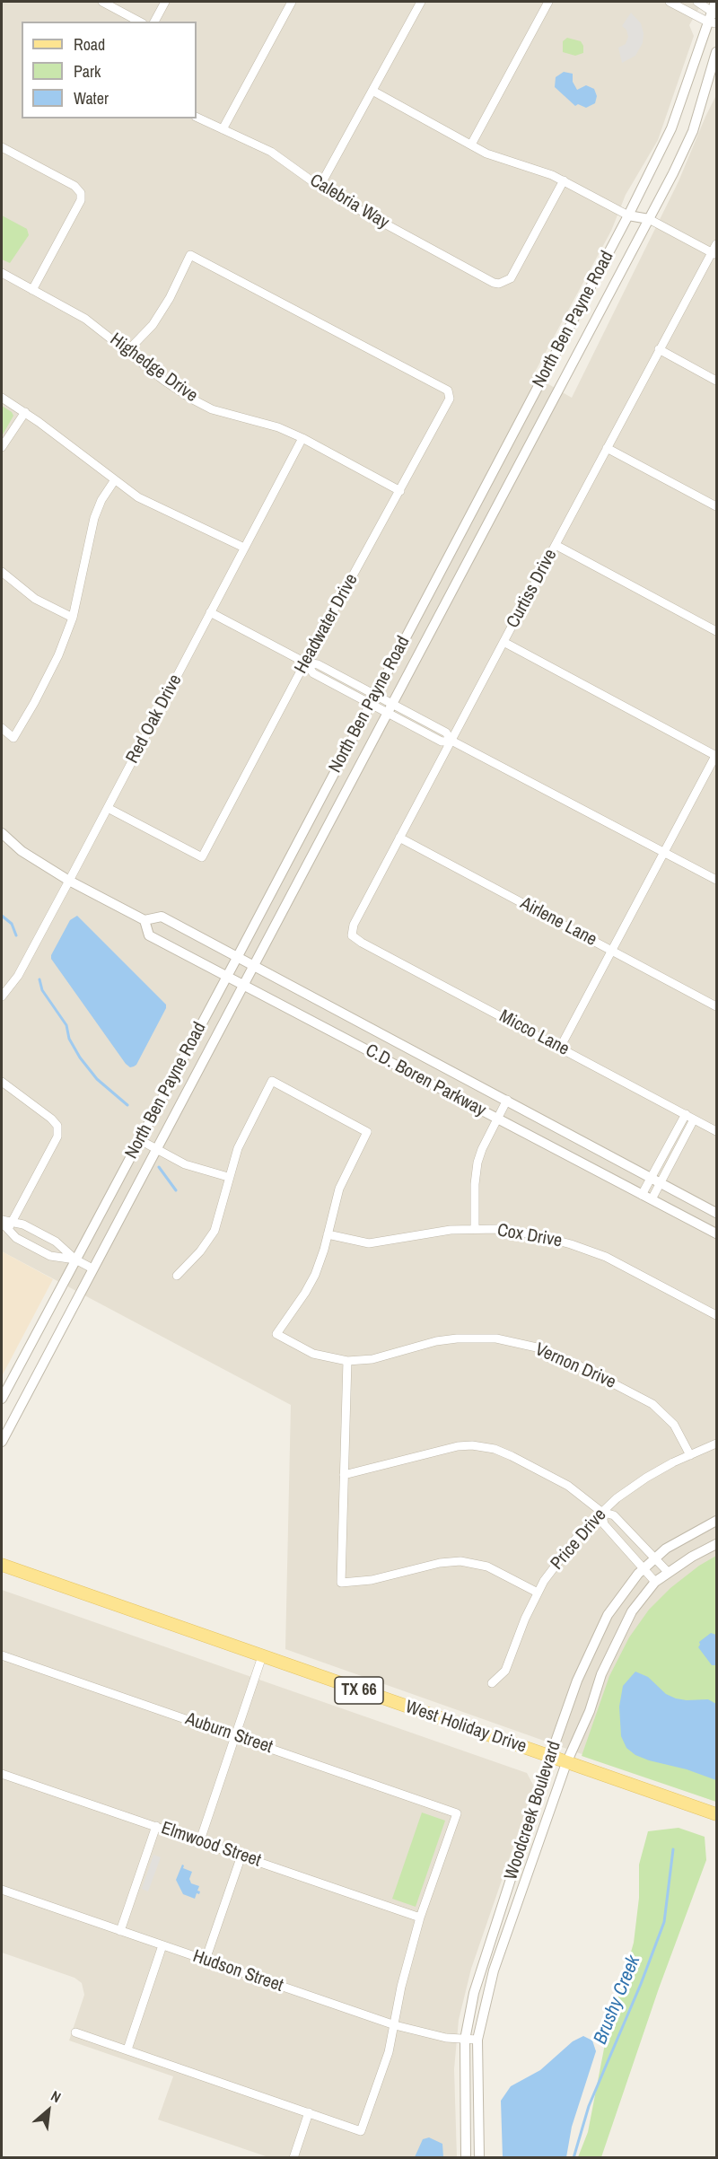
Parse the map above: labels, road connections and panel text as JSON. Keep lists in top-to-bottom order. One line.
{"streets":{"main road":["TX 66","West Holiday Drive"],"street":["Calebria Way","North Ben Payne Road","Highedge Drive","Curtiss Drive","Headwater Drive","Red Oak Drive","Airlene Lane","Micco Lane","C.D. Boren Parkway","Cox Drive","Vernon Drive","Price Drive","Auburn Street","Woodcreek Boulevard","Elmwood Street","Hudson Street"]},"crossings":[["North Ben Payne Road","C.D. Boren Parkway"],["Highedge Drive","Headwater Drive"],["Highedge Drive","Red Oak Drive"],["Curtiss Drive","Airlene Lane"],["Curtiss Drive","Micco Lane"],["Headwater Drive","Red Oak Drive"],["Red Oak Drive","C.D. Boren Parkway"],["Cox Drive","Vernon Drive"],["Vernon Drive","Price Drive"],["West Holiday Drive","Woodcreek Boulevard"],["Auburn Street","Elmwood Street"],["Woodcreek Boulevard","Hudson Street"]],"water":["Brushy Creek"],"legend":["Road","Park","Water"],"north":"top right"}
